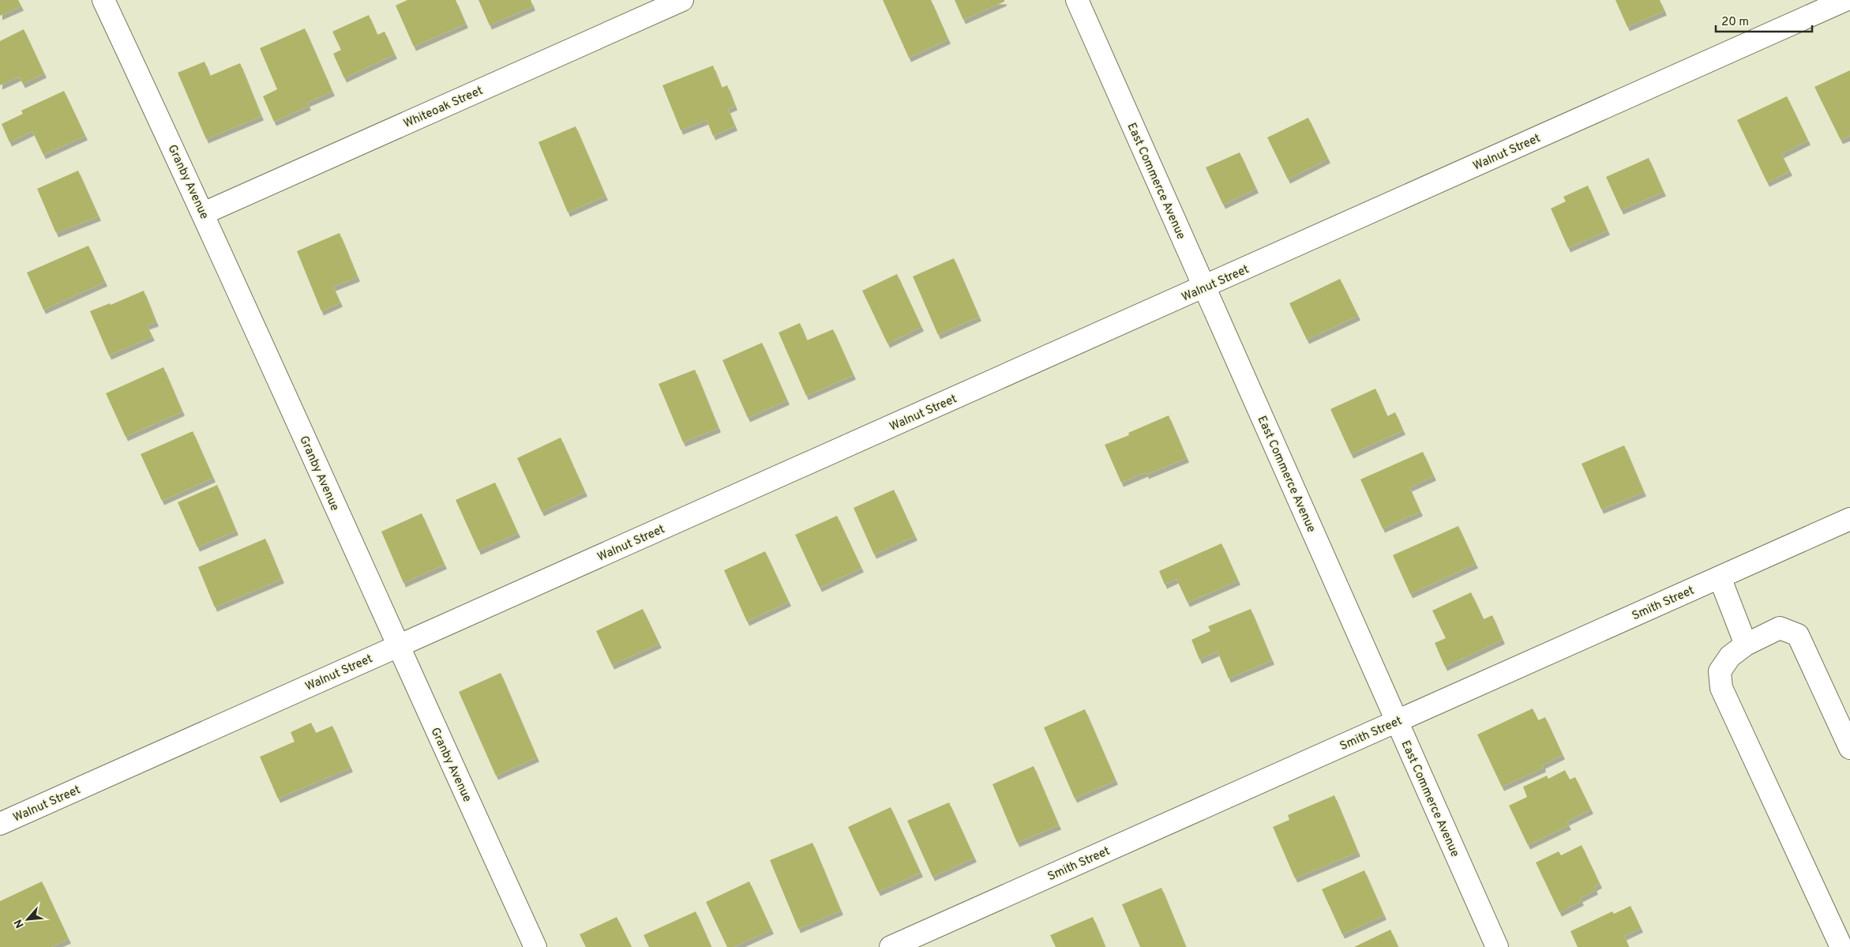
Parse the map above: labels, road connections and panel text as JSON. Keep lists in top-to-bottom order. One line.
{"streets":{"street":["Whiteoak Street","Walnut Street","East Commerce Avenue","Granby Avenue","Smith Street"]},"crossings":[["Whiteoak Street","Granby Avenue"],["Walnut Street","East Commerce Avenue"],["Walnut Street","Granby Avenue"],["East Commerce Avenue","Smith Street"]],"scale_bar":"20 m","north":"bottom left"}
